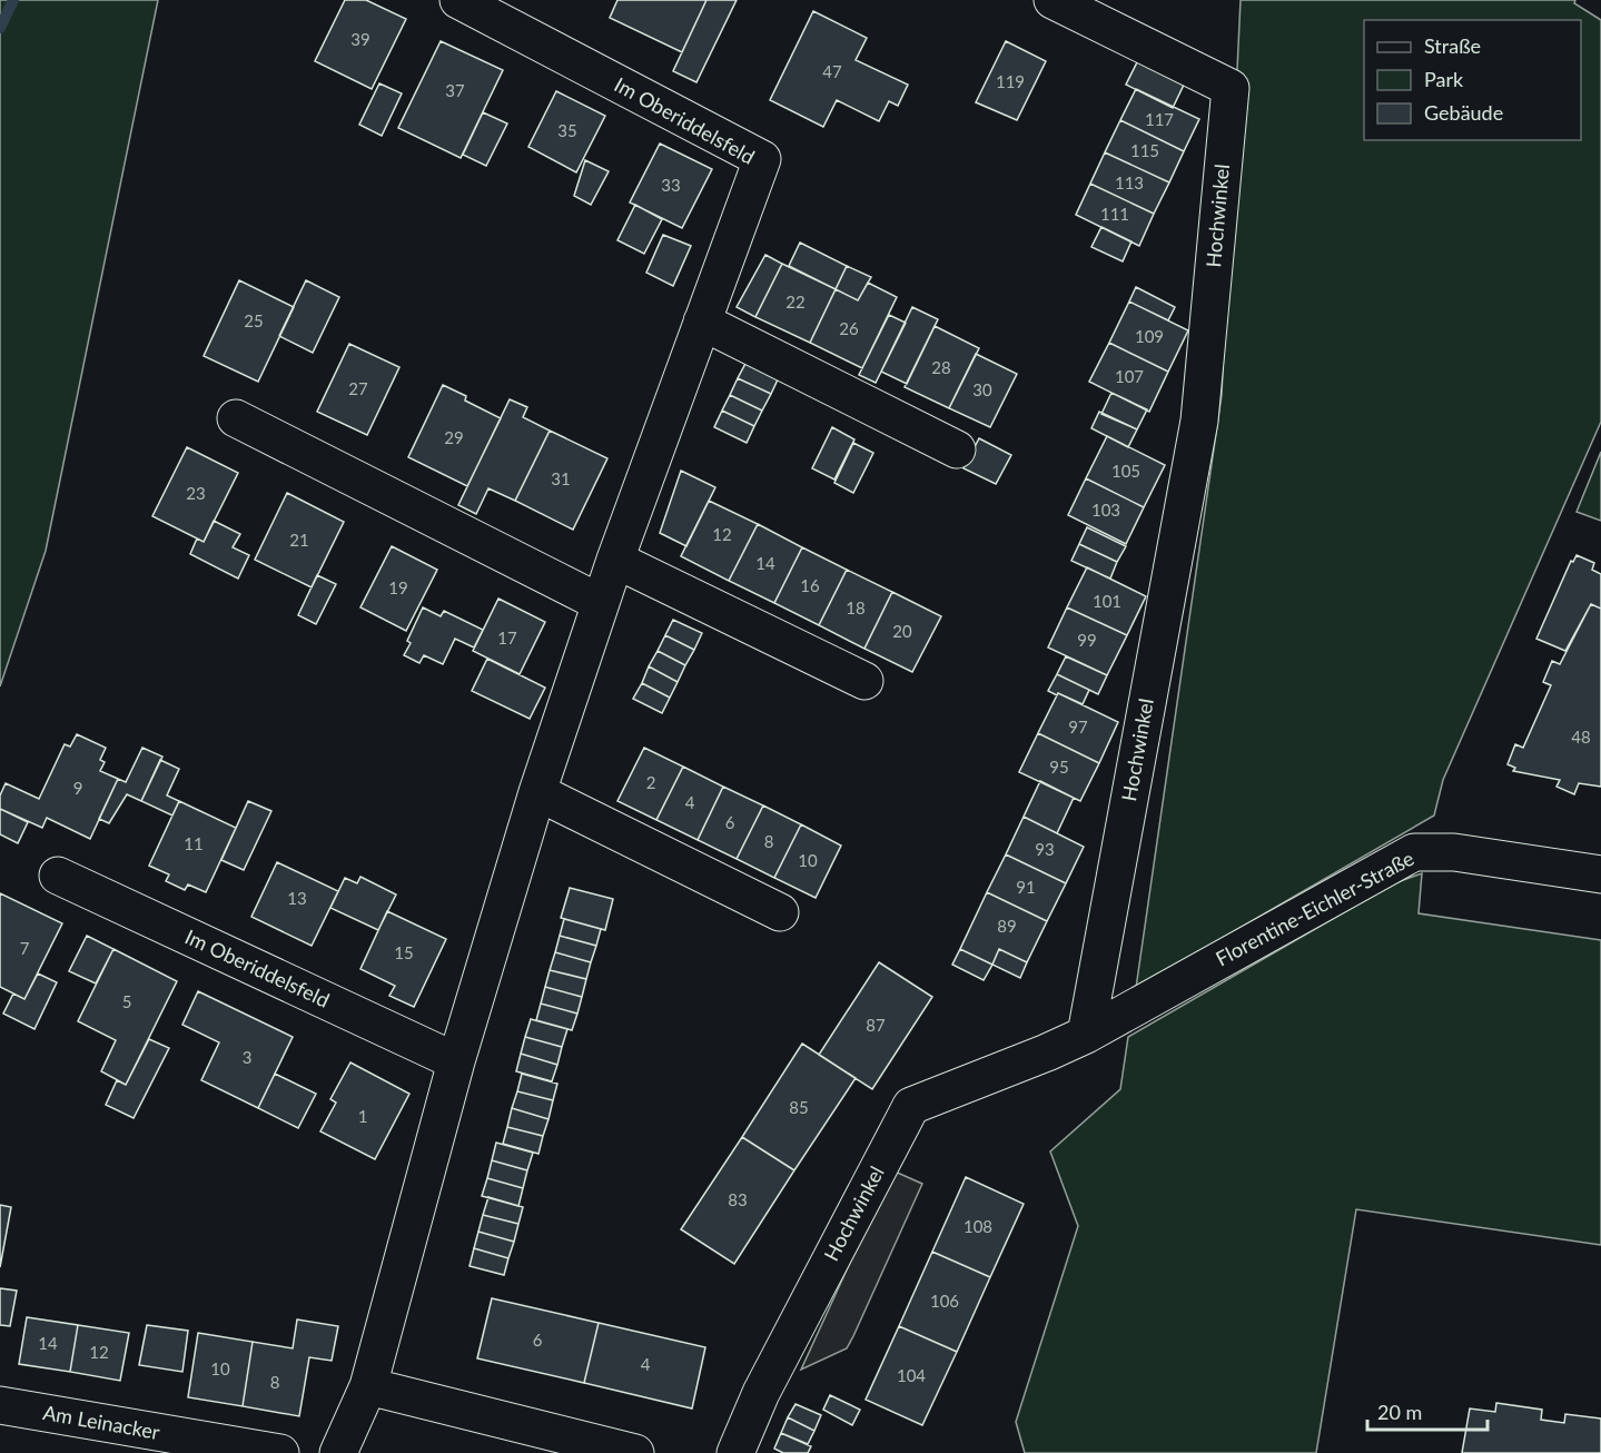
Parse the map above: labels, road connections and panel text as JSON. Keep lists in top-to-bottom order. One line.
{"streets":{"street":["Im Oberiddelsfeld","Hochwinkel","Florentine-Eichler-Straße","Am Leinacker"]},"crossings":[["Hochwinkel","Florentine-Eichler-Straße"]],"house_numbers":["39","47","119","37","117","35","115","113","33","111","22","25","26","109","28","107","27","30","29","105","31","23","103","12","21","14","16","19","101","18","20","17","99","97","48","95","2","9","4","6","8","11","93","10","91","13","89","7","15","5","87","3","85","1","83","108","106","6","14","12","4","10","104","8"],"legend":["Straße","Park","Gebäude"],"scale_bar":"20 m"}
